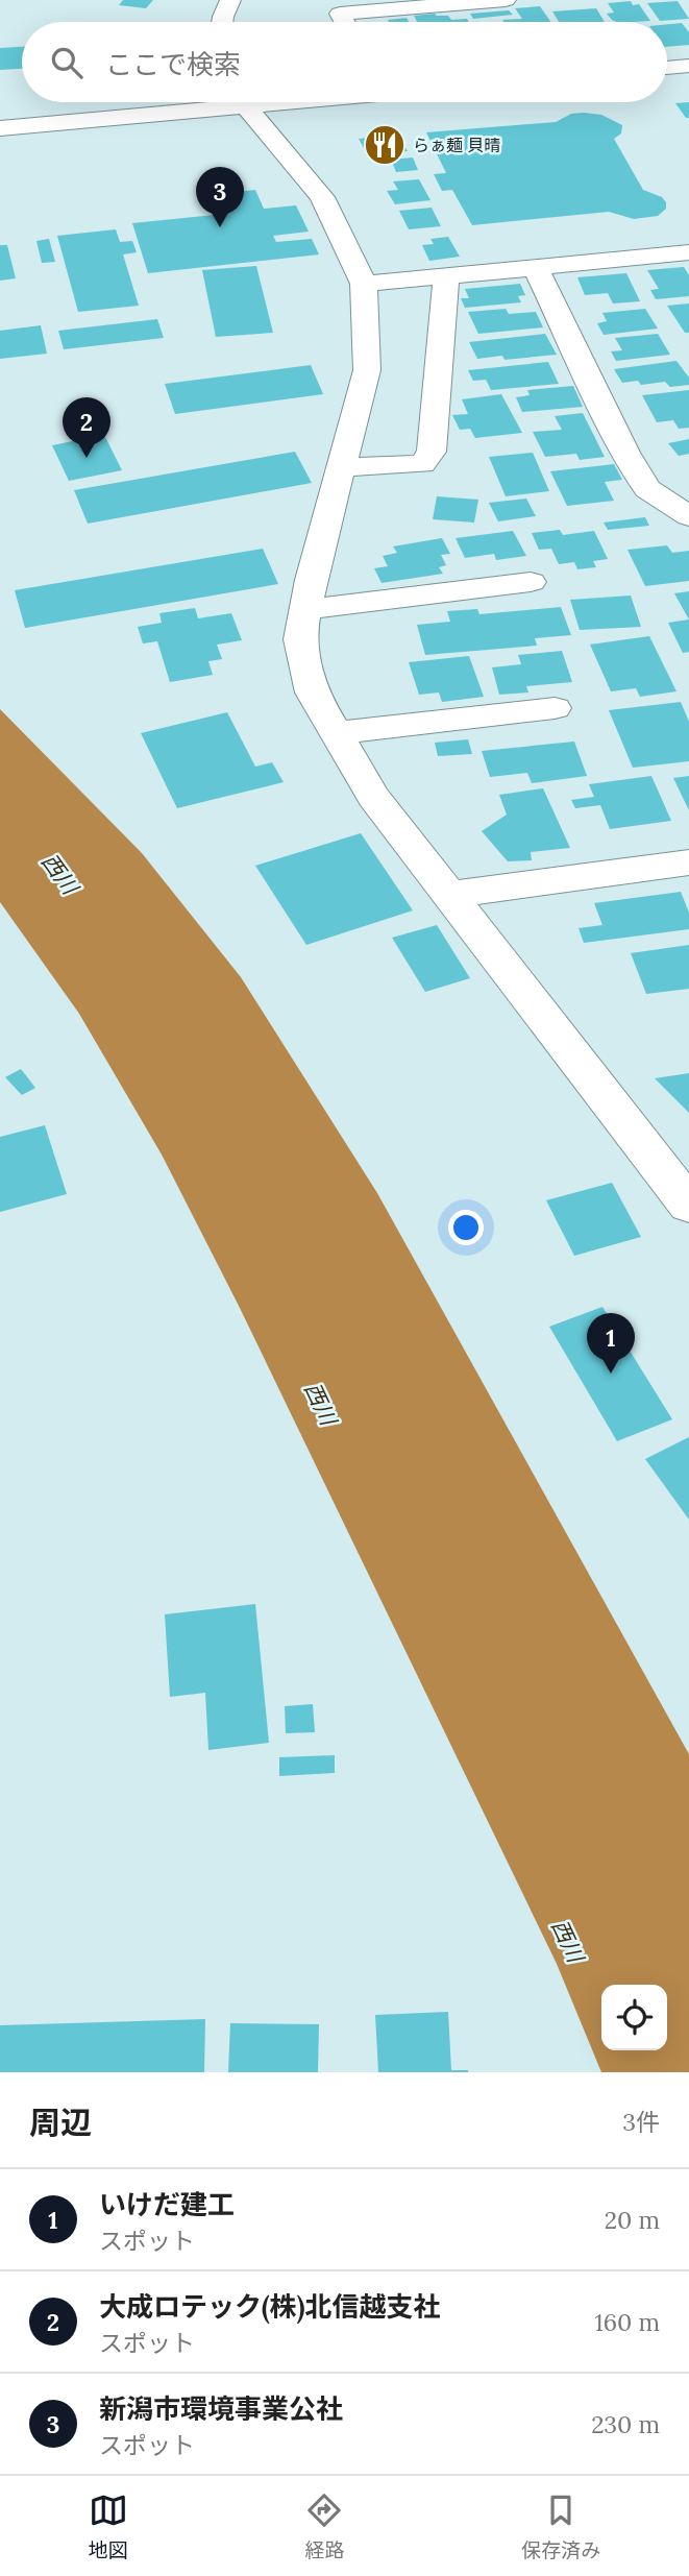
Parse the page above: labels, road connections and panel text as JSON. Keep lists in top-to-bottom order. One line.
{"water":["西川"],"places":{"restaurant":["らぁ麺 貝晴"]},"page":{"search":"ここで検索","pins":["3","2","1"],"heading":["周辺","3件"],"list":[{"mark":"1","name":"いけだ建工","note":"スポット","value":"20 m"},{"mark":"2","name":"大成ロテック(株)北信越支社","note":"スポット","value":"160 m"},{"mark":"3","name":"新潟市環境事業公社","note":"スポット","value":"230 m"}],"nav":["地図","経路","保存済み"]}}
